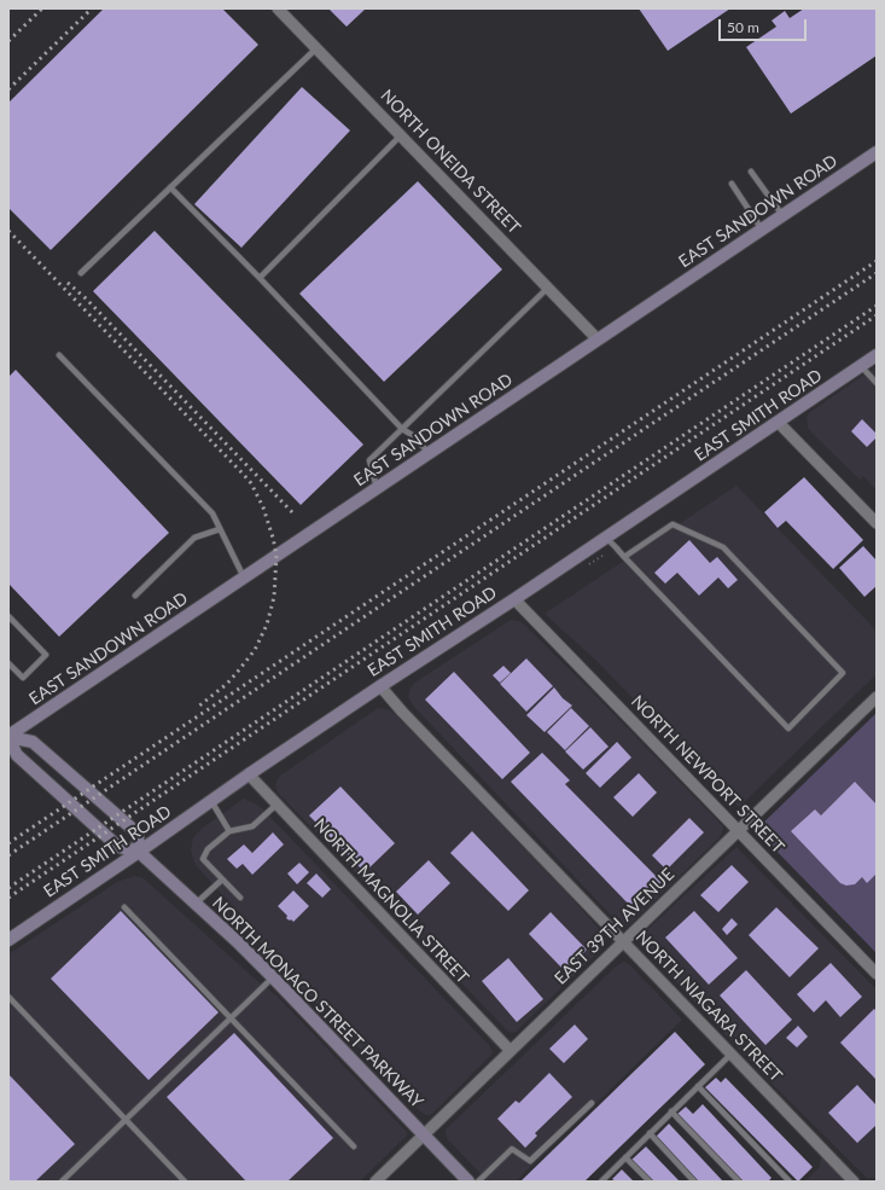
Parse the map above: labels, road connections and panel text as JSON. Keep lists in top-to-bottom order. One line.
{"streets":{"street":["NORTH ONEIDA STREET","EAST SANDOWN ROAD","EAST SMITH ROAD","NORTH NEWPORT STREET","NORTH MAGNOLIA STREET","EAST 39TH AVENUE","NORTH MONACO STREET PARKWAY","NORTH NIAGARA STREET"]},"crossings":[["NORTH ONEIDA STREET","EAST SANDOWN ROAD"],["EAST SMITH ROAD","NORTH NEWPORT STREET"],["EAST SMITH ROAD","NORTH MAGNOLIA STREET"],["EAST SMITH ROAD","NORTH MONACO STREET PARKWAY"],["EAST SMITH ROAD","NORTH NIAGARA STREET"],["NORTH NEWPORT STREET","EAST 39TH AVENUE"],["NORTH MAGNOLIA STREET","EAST 39TH AVENUE"],["EAST 39TH AVENUE","NORTH MONACO STREET PARKWAY"],["EAST 39TH AVENUE","NORTH NIAGARA STREET"]],"scale_bar":"50 m"}
